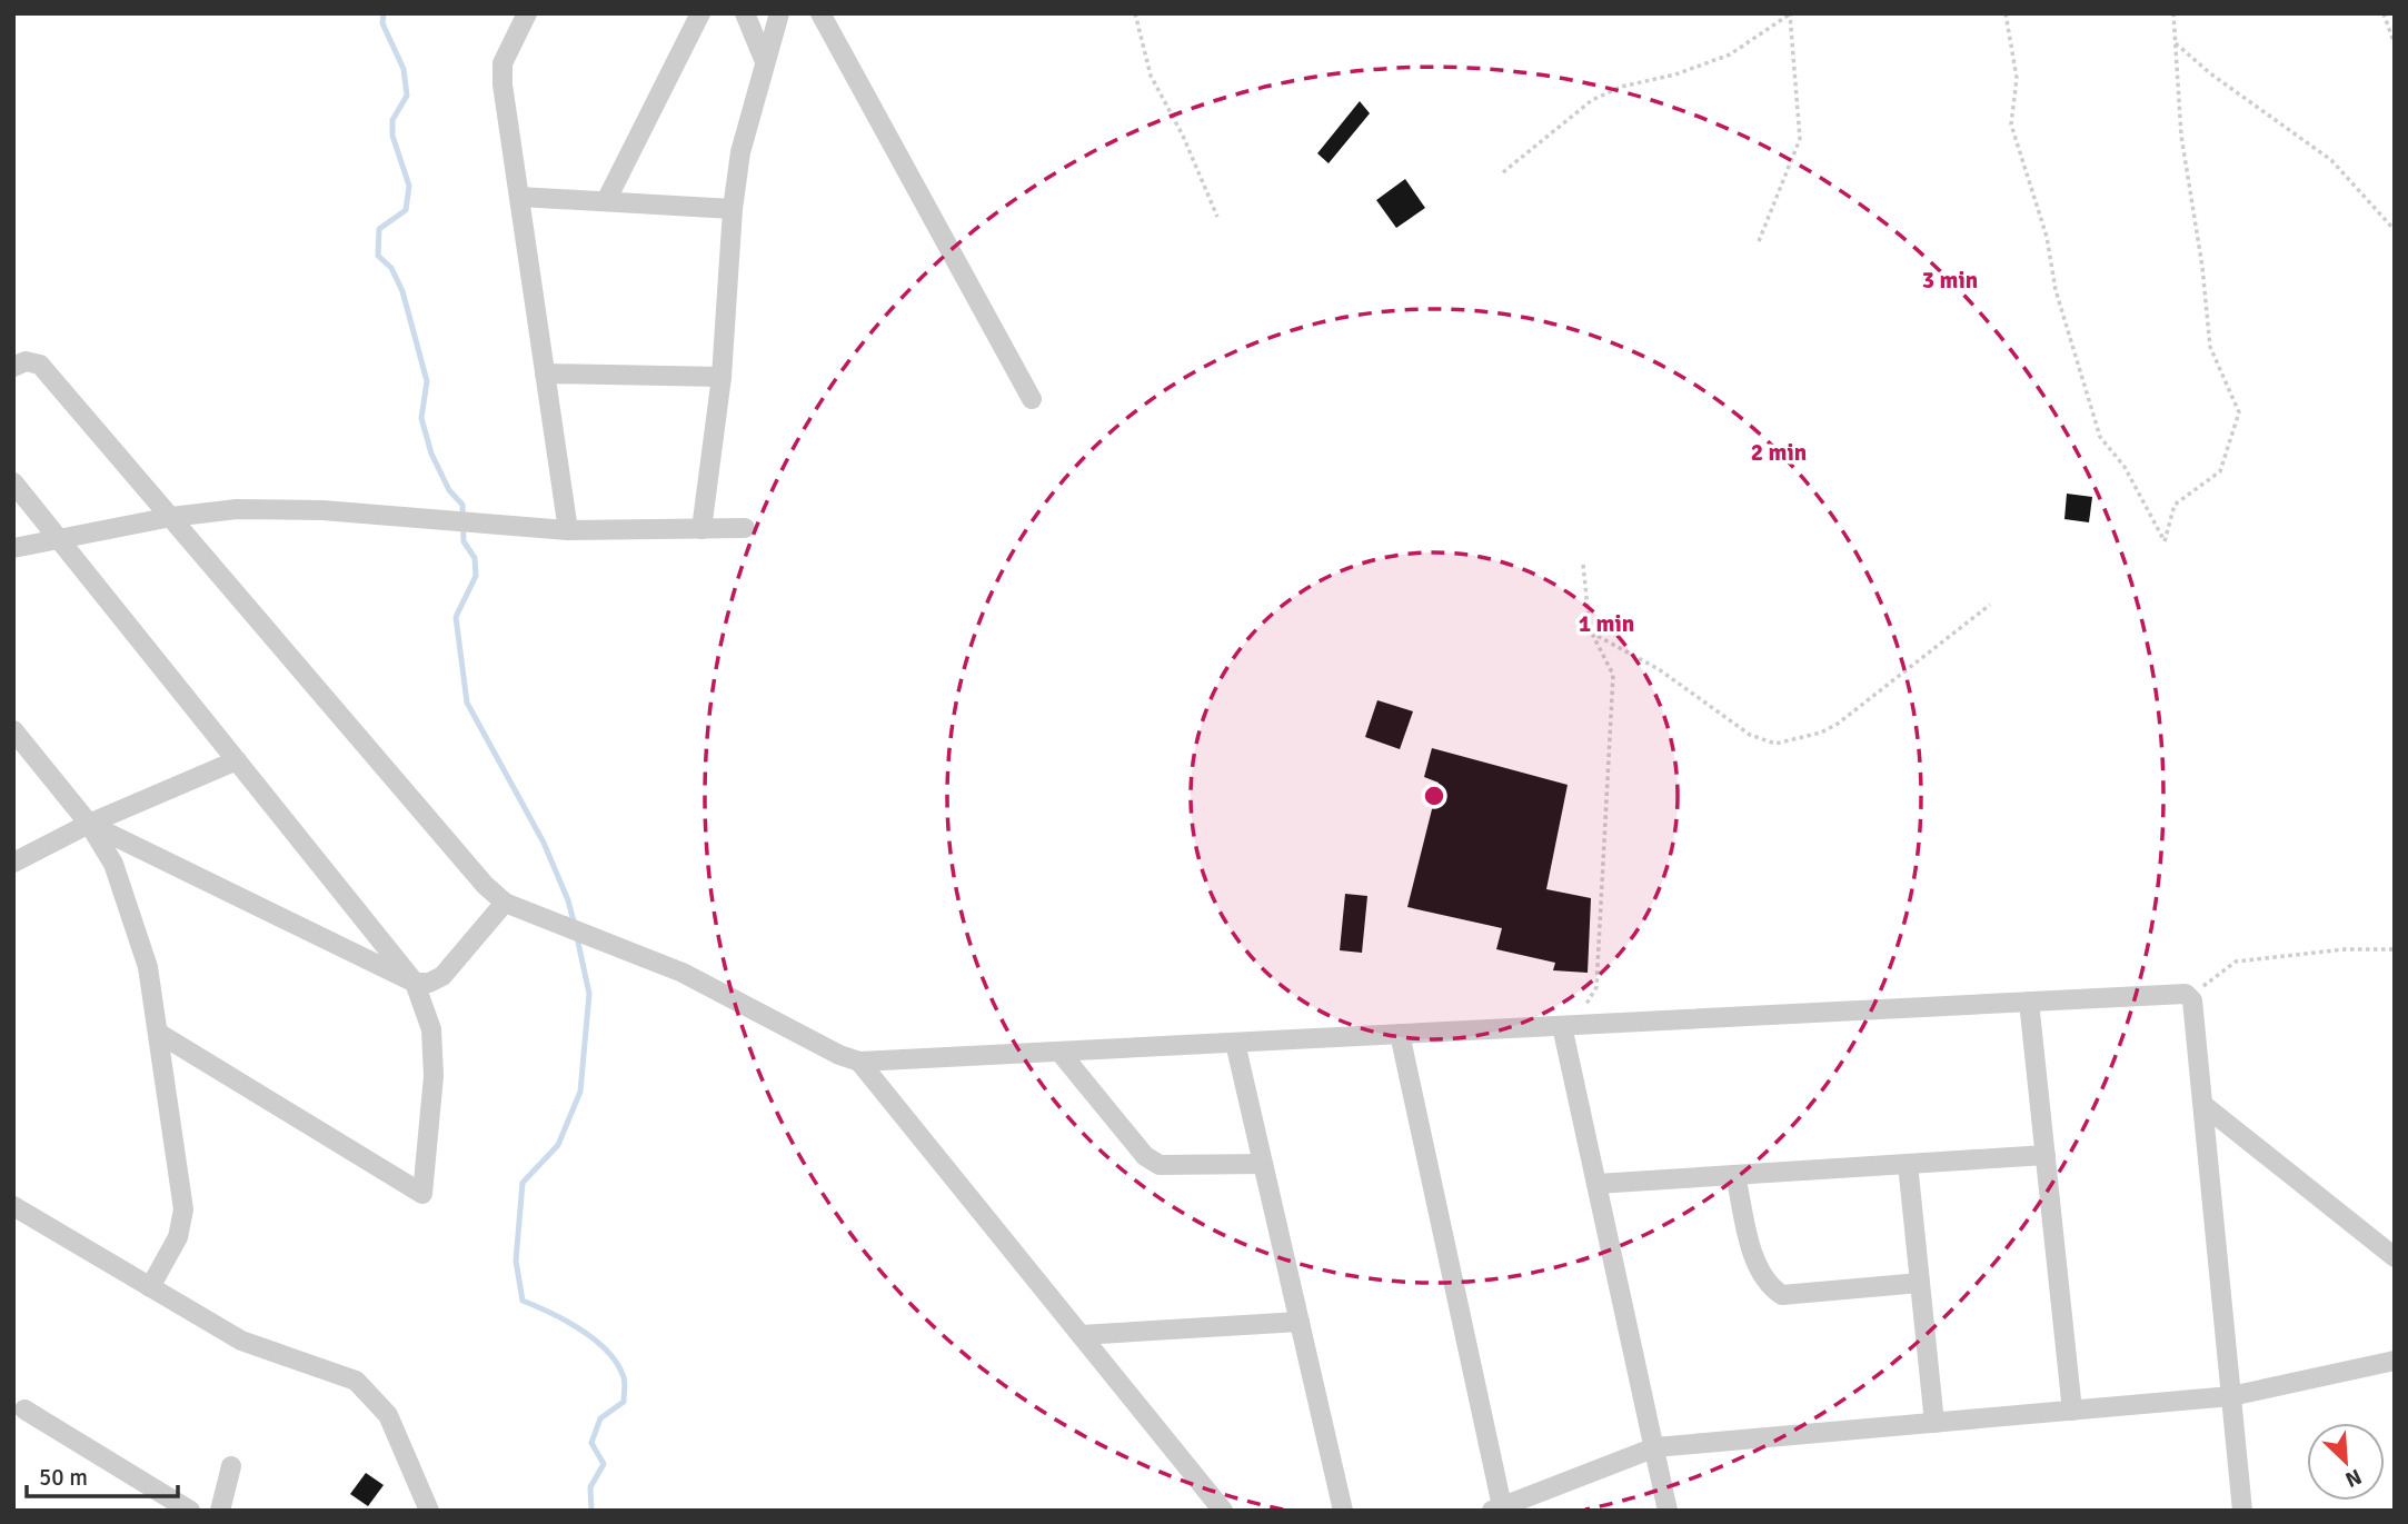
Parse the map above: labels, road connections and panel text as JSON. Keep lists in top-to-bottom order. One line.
{"scale_bar":"50 m","north":"bottom right","rings":["3 min","2 min","1 min"]}
